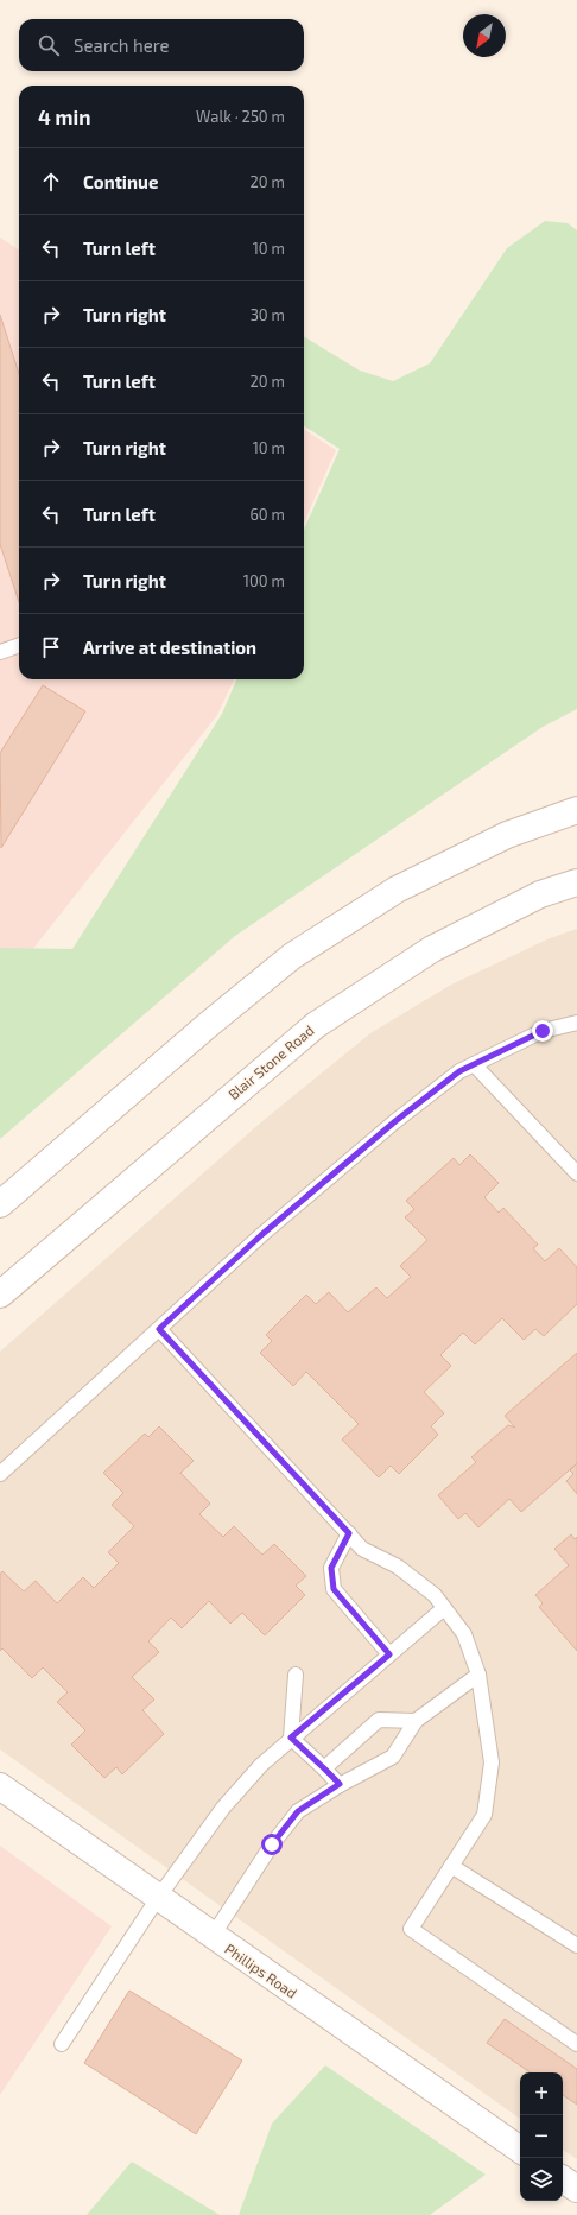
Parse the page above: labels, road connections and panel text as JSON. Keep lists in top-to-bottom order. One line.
{"streets":{"main road":["Blair Stone Road","Phillips Road"]},"north":"bottom left","page":{"search":"Search here","heading":["4 min","Walk · 250 m"],"list":[["Continue","20 m"],["Turn left","10 m"],["Turn right","30 m"],["Turn left","20 m"],["Turn right","10 m"],["Turn left","60 m"],["Turn right","100 m"],"Arrive at destination"],"map_buttons":["+","−"]}}
